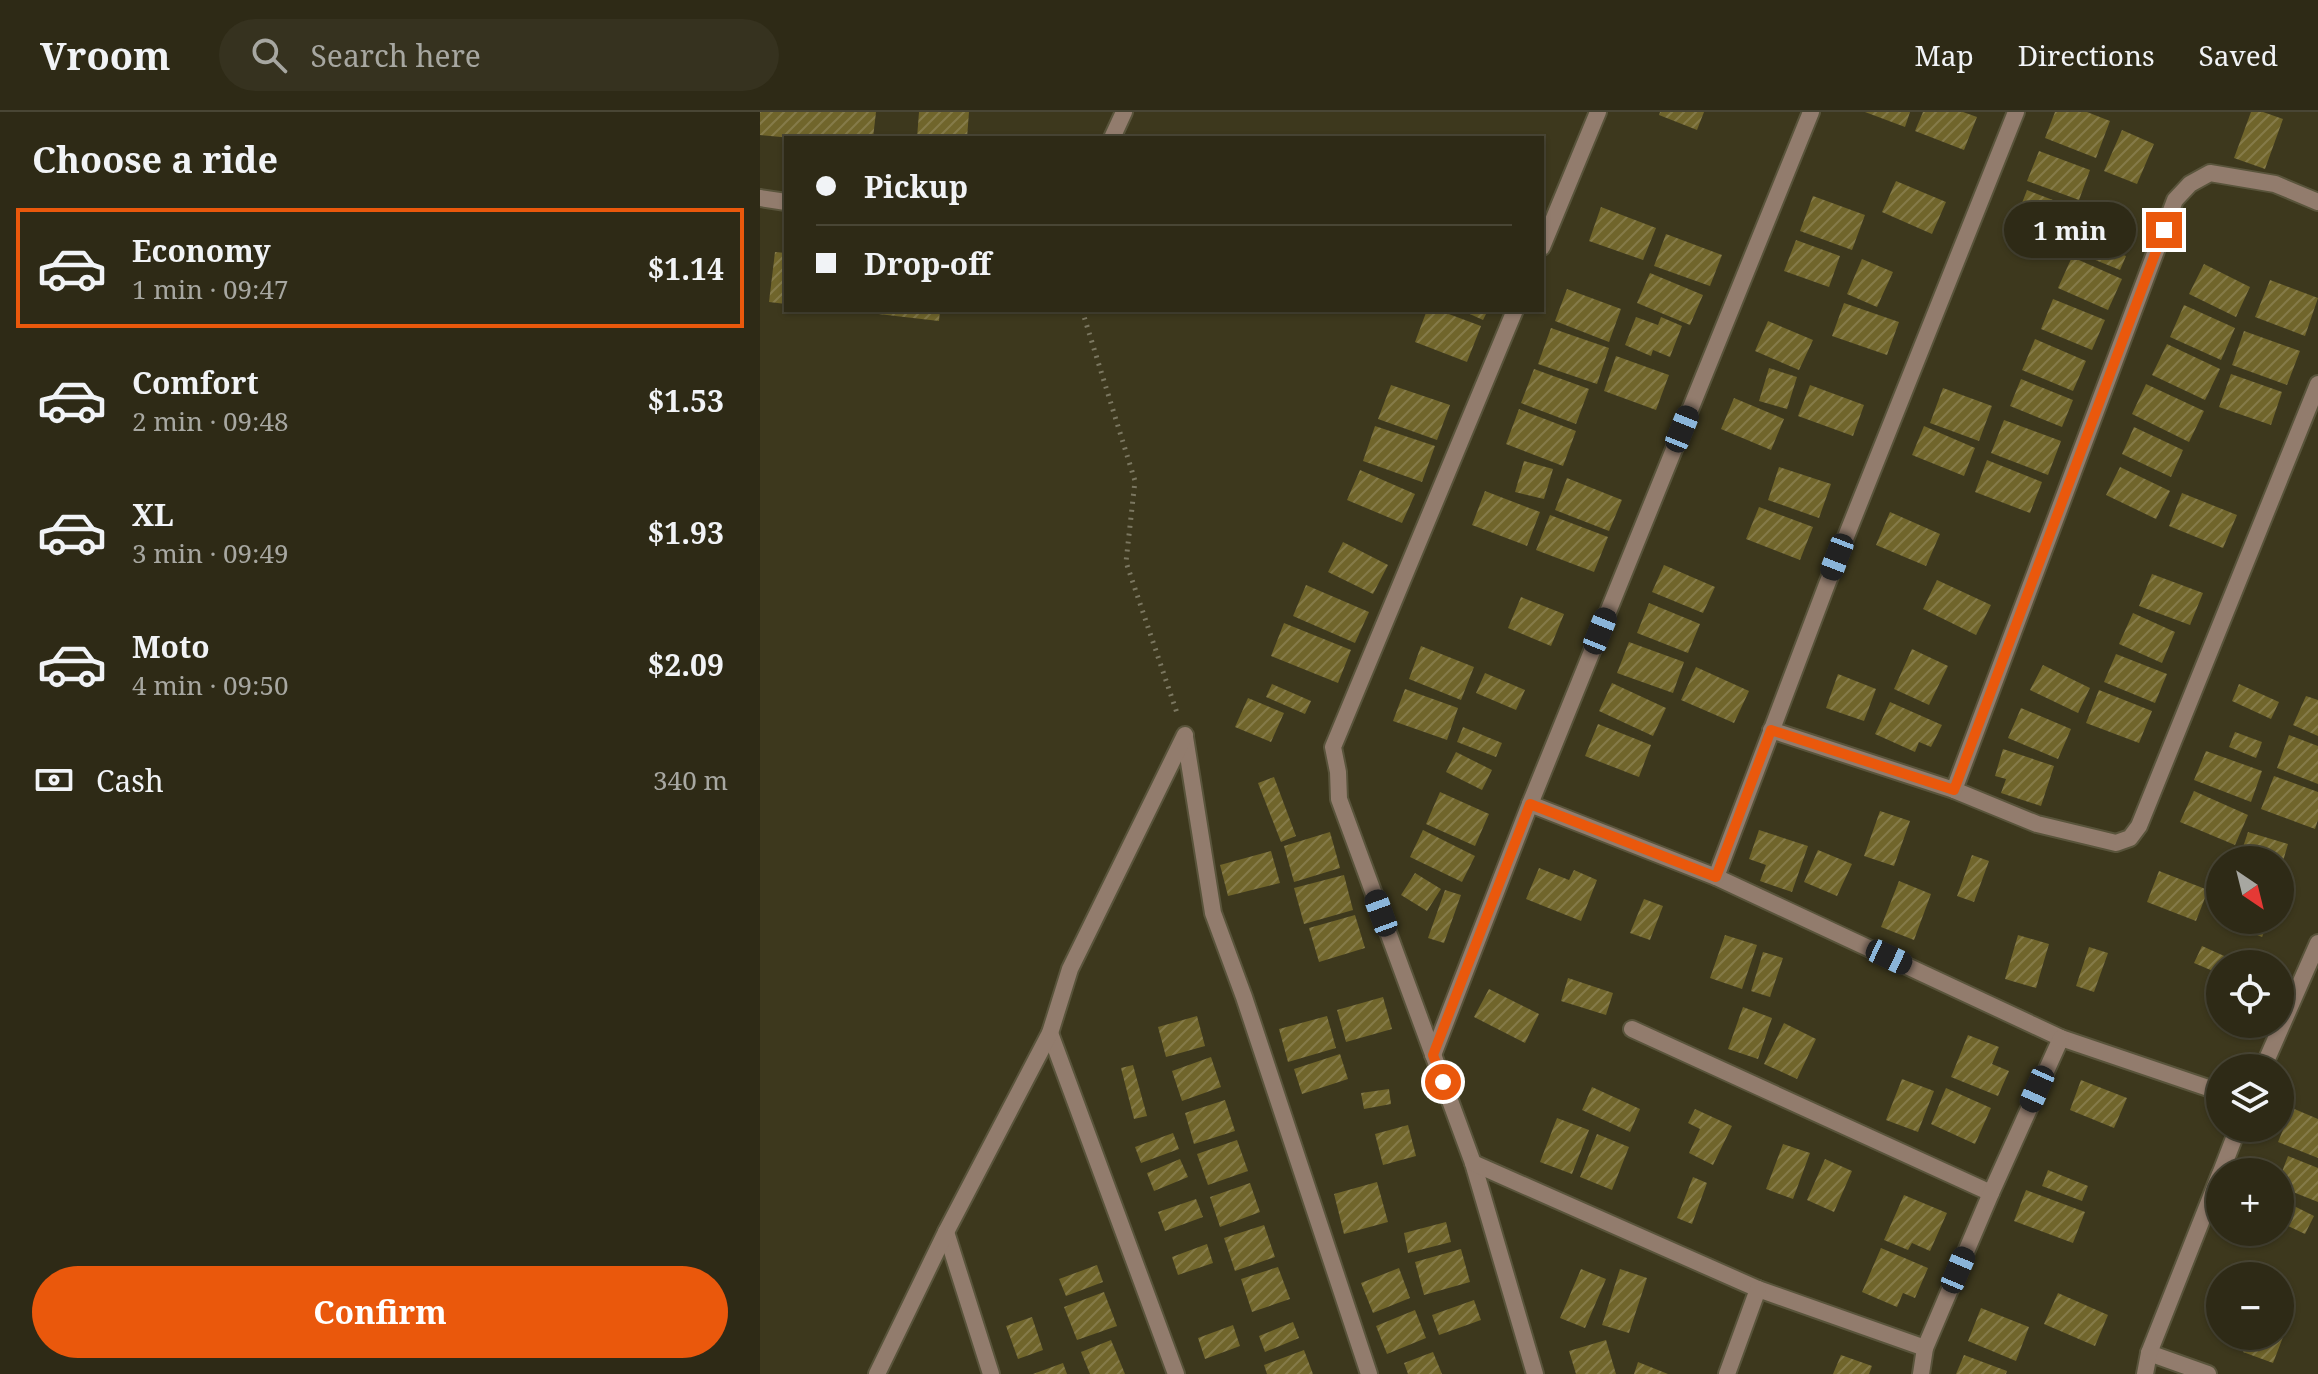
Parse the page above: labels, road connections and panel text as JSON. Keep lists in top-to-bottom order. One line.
{"north":"bottom right","page":{"header":"Vroom","search":"Search here","nav":["Map","Directions","Saved"],"heading":"Choose a ride","banner":["Pickup","Drop-off"],"bubble":"1 min","list":[{"name":"Economy","note":"1 min · 09:47","value":"$1.14"},{"name":"Comfort","note":"2 min · 09:48","value":"$1.53"},{"name":"XL","note":"3 min · 09:49","value":"$1.93"},{"name":"Moto","note":"4 min · 09:50","value":"$2.09"}],"pay":["Cash","340 m"],"map_buttons":["+","−"],"buttons":"Confirm"}}
